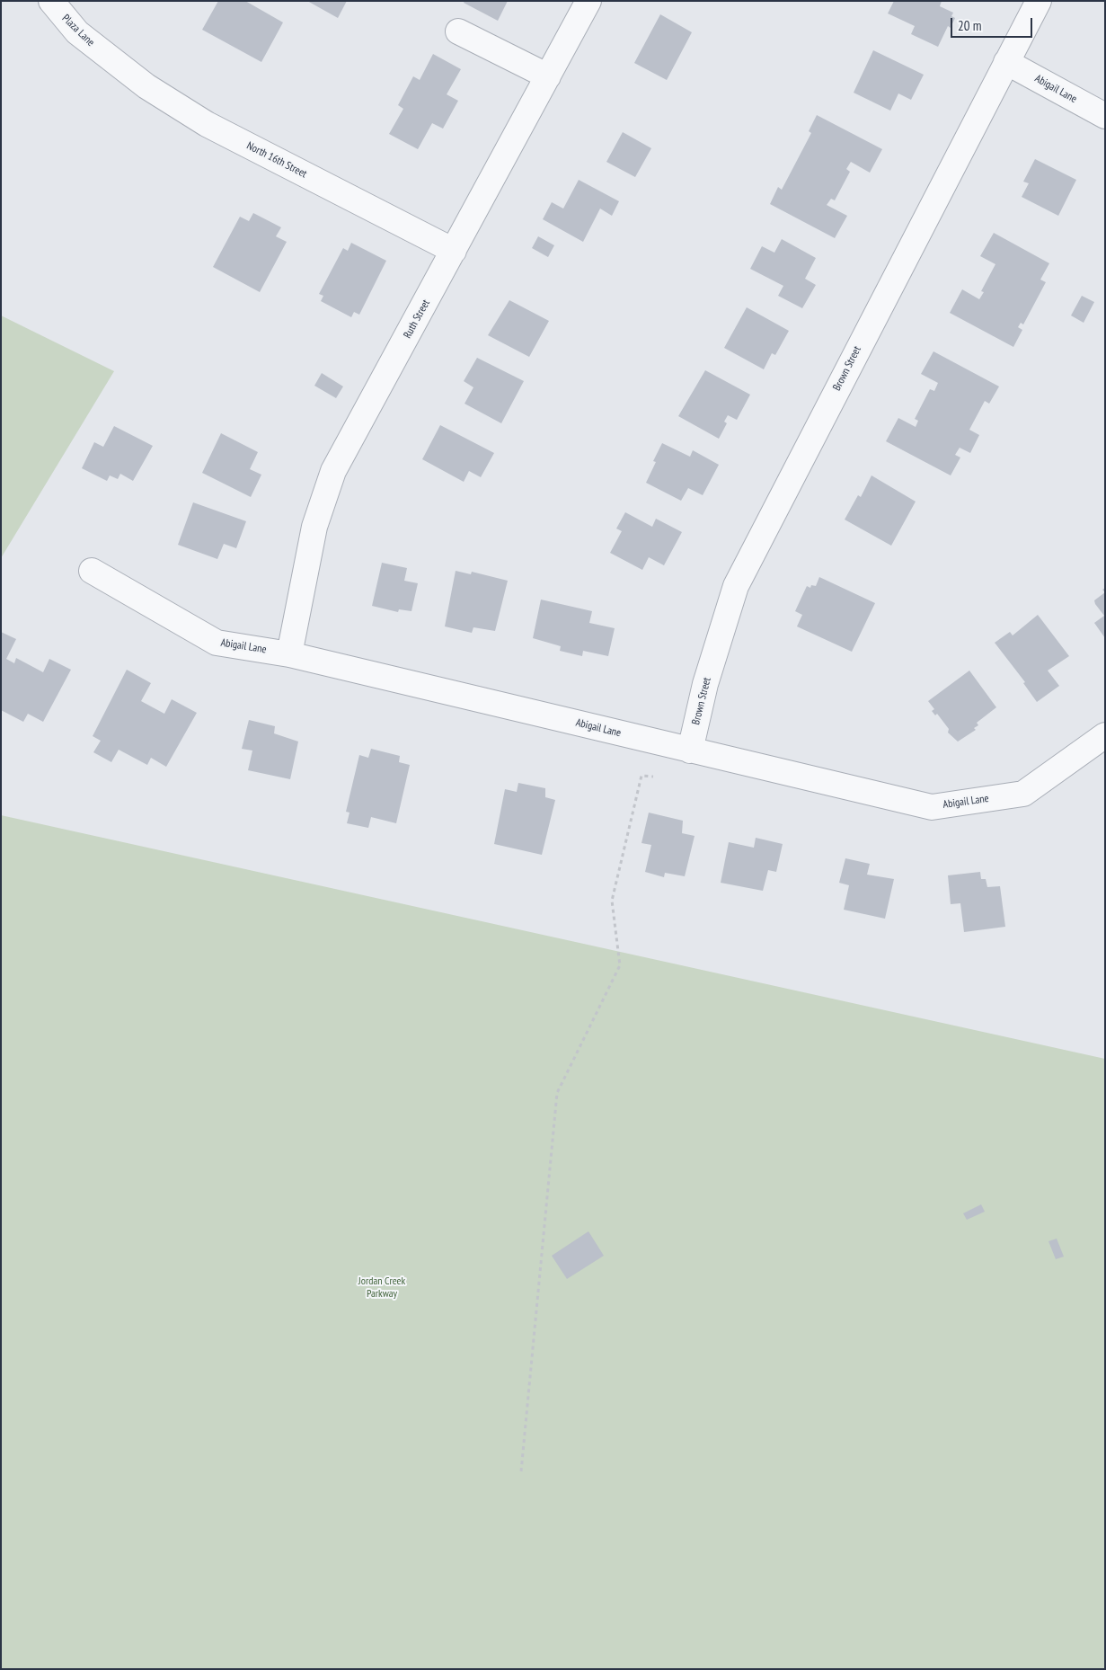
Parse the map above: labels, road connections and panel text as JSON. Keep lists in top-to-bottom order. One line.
{"streets":{"street":["Plaza Lane","Abigail Lane","North 16th Street","Ruth Street","Brown Street"]},"crossings":[["Plaza Lane","North 16th Street"],["Abigail Lane","Ruth Street"],["Abigail Lane","Brown Street"],["North 16th Street","Ruth Street"]],"parks":["Jordan Creek Parkway"],"scale_bar":"20 m"}
